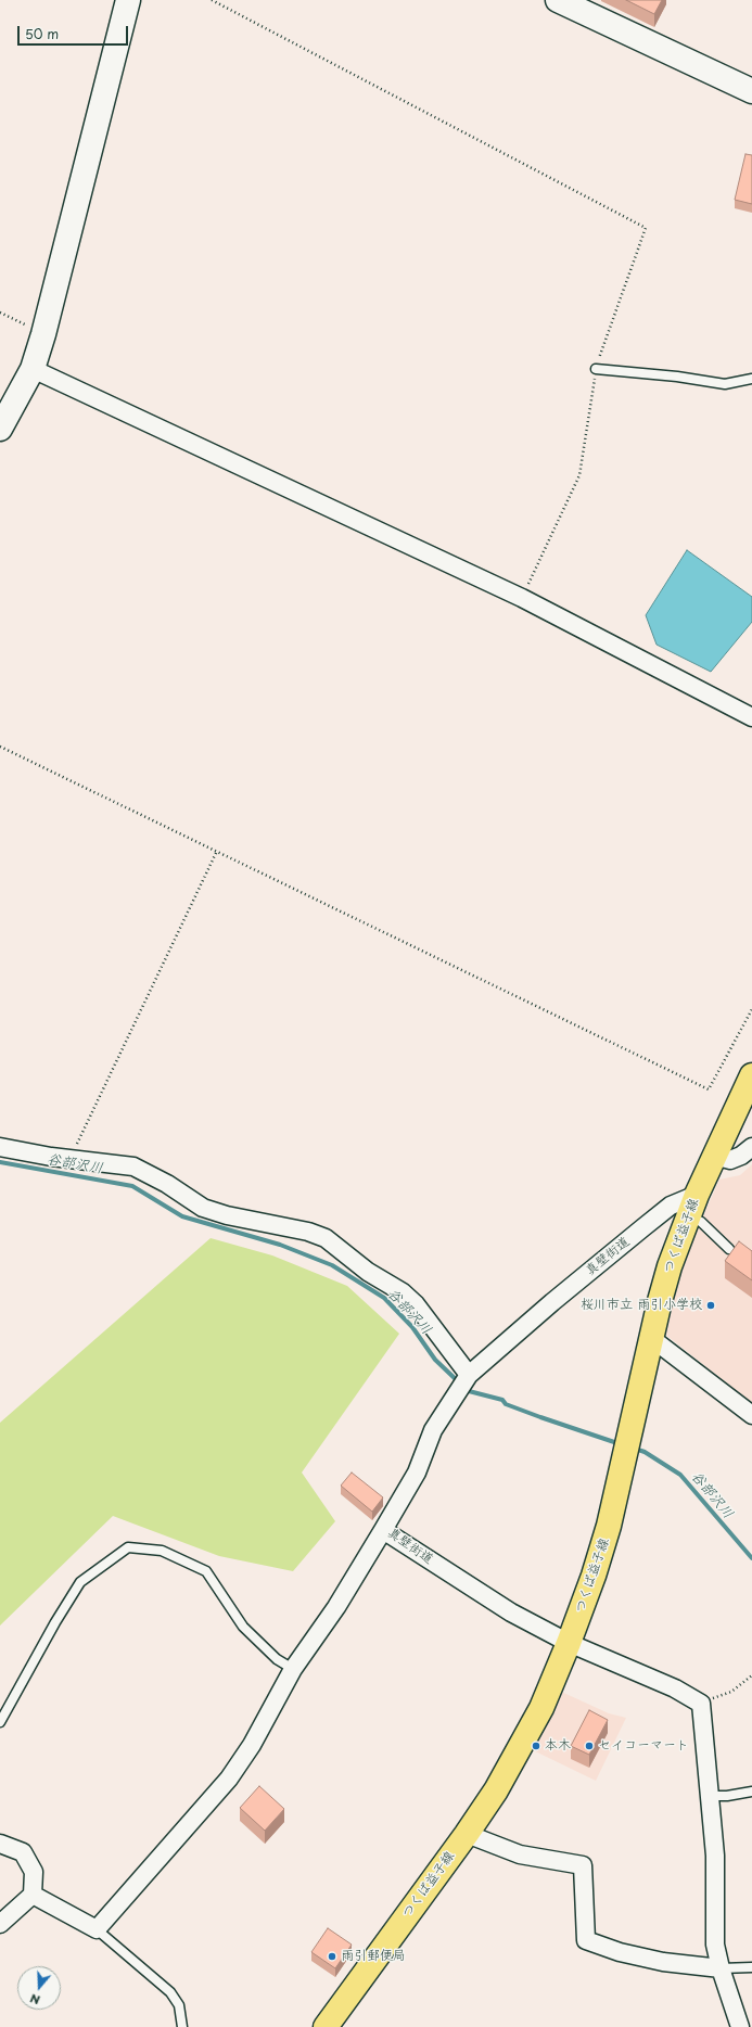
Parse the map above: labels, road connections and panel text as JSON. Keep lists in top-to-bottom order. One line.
{"streets":{"main road":["つくば益子線"],"street":["真壁街道"]},"crossings":[["つくば益子線","真壁街道"]],"water":["谷部沢川"],"places":["桜川市立 雨引小学校","本木","セイコーマート","雨引郵便局"],"scale_bar":"50 m","north":"bottom"}
